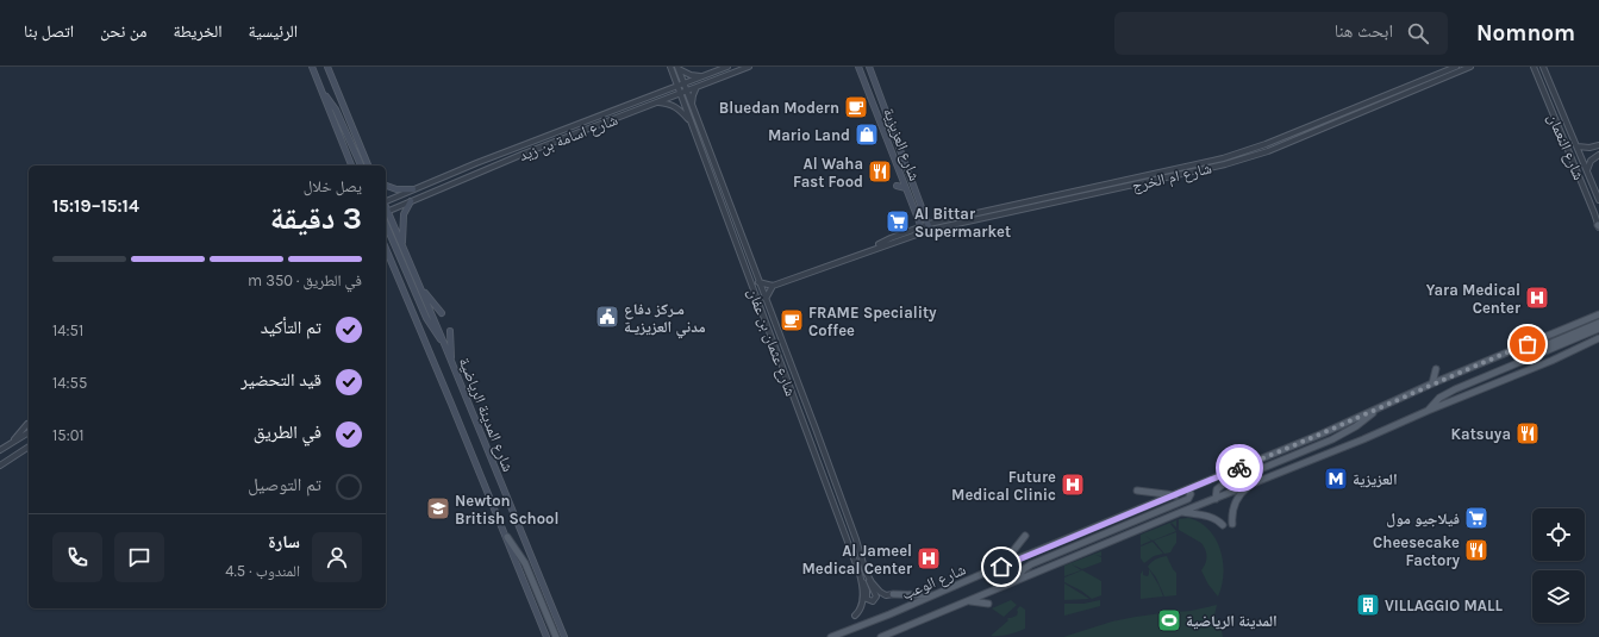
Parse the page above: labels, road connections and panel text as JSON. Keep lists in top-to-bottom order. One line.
{"streets":{"main road":["شارع العزيزية","شارع المدينة الرياضية","شارع الوعب"],"street":["شارع اسامة بن زيد","شارع النعمان","شارع ام الخرج","شارع عثمان بن عفان"]},"crossings":[["شارع اسامة بن زيد","شارع عثمان بن عفان"],["شارع العزيزية","شارع ام الخرج"]],"places":{"cafe":["Bluedan Modern","FRAME Speciality Coffee"],"shop":["Mario Land"],"restaurant":["Al Waha Fast Food","Katsuya","Cheesecake Factory"],"supermarket":["Al Bittar Supermarket","فيلاجيو مول"],"hospital":["Yara Medical Center","Future Medical Clinic","Al Jameel Medical Center"],"public building":["مـركز دفاع مدني العزيزيـة"],"metro station":["العزيزية"],"school or university":["Newton British School"],"building":["VILLAGGIO MALL"],"sports":["المدينة الرياضية"]},"page":{"header":"Nomnom","search":"ابحث هنا","nav":["الرئيسية","الخريطة","من نحن","اتصل بنا"],"heading":["3 دقيقة","يصل خلال","15:14–15:19"],"panel":["سارة","المندوب · 4.5"],"bar":"في الطريق · 350 m","list":[["تم التأكيد","14:51"],["قيد التحضير","14:55"],["في الطريق","15:01"],"تم التوصيل"]}}
